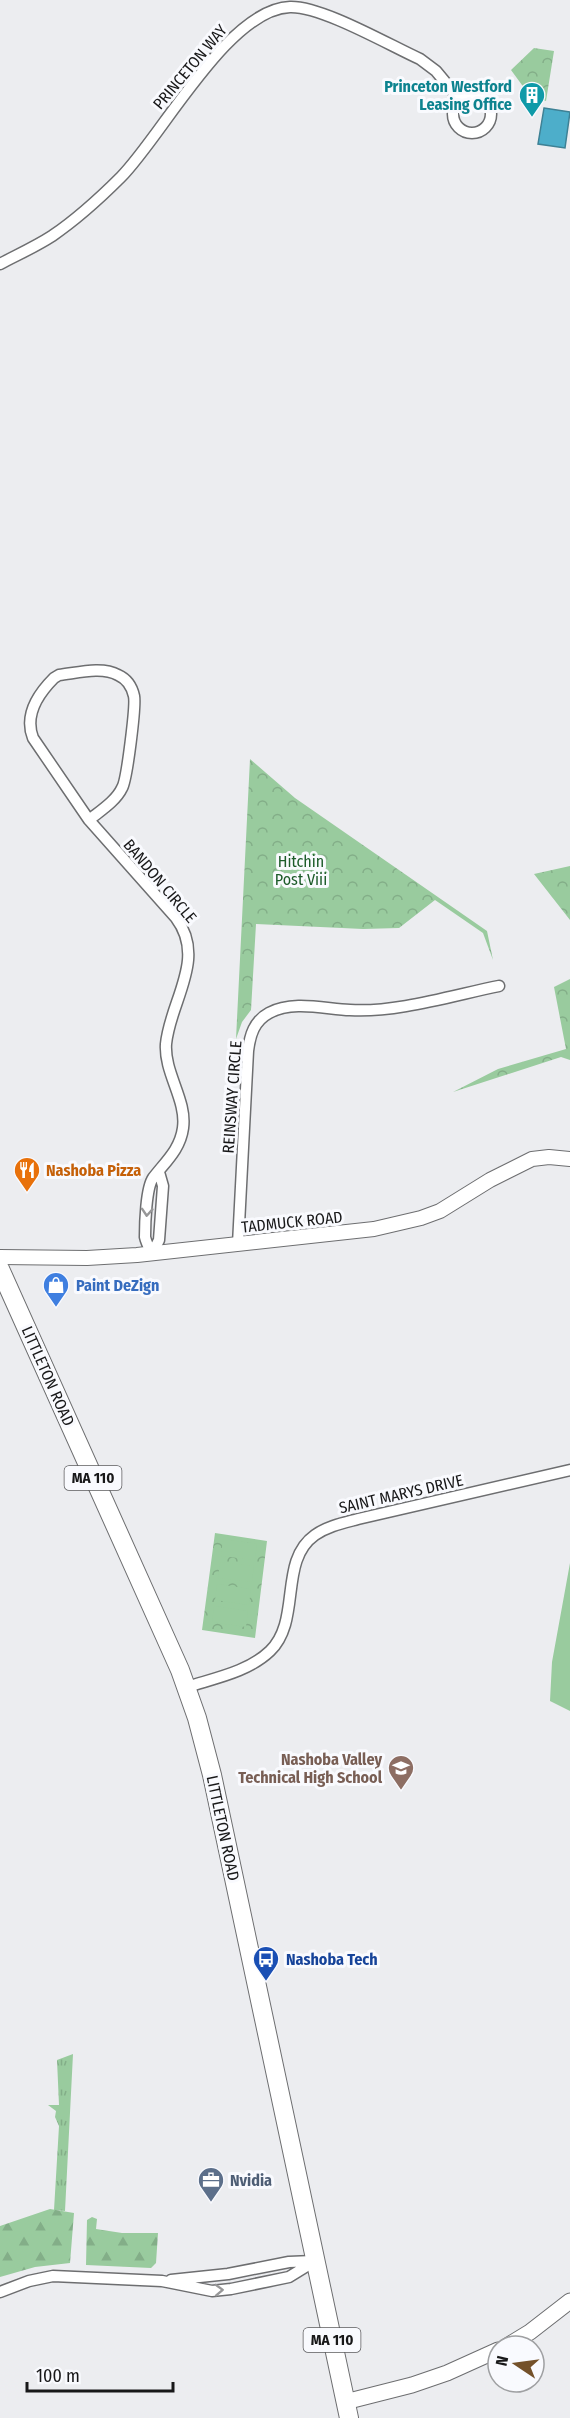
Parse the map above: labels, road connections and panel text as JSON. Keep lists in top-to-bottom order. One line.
{"streets":{"main road":["LITTLETON ROAD","MA 110"],"street":["PRINCETON WAY","BANDON CIRCLE","REINSWAY CIRCLE","TADMUCK ROAD","SAINT MARYS DRIVE"]},"crossings":[["BANDON CIRCLE","TADMUCK ROAD"],["REINSWAY CIRCLE","TADMUCK ROAD"],["LITTLETON ROAD","SAINT MARYS DRIVE"]],"parks":["Hitchin Post Viii"],"places":{"building":["Princeton Westford Leasing Office"],"restaurant":["Nashoba Pizza"],"shop":["Paint DeZign"],"school or university":["Nashoba Valley Technical High School"],"bus stop":["Nashoba Tech"],"office":["Nvidia"]},"scale_bar":"100 m","north":"left"}
